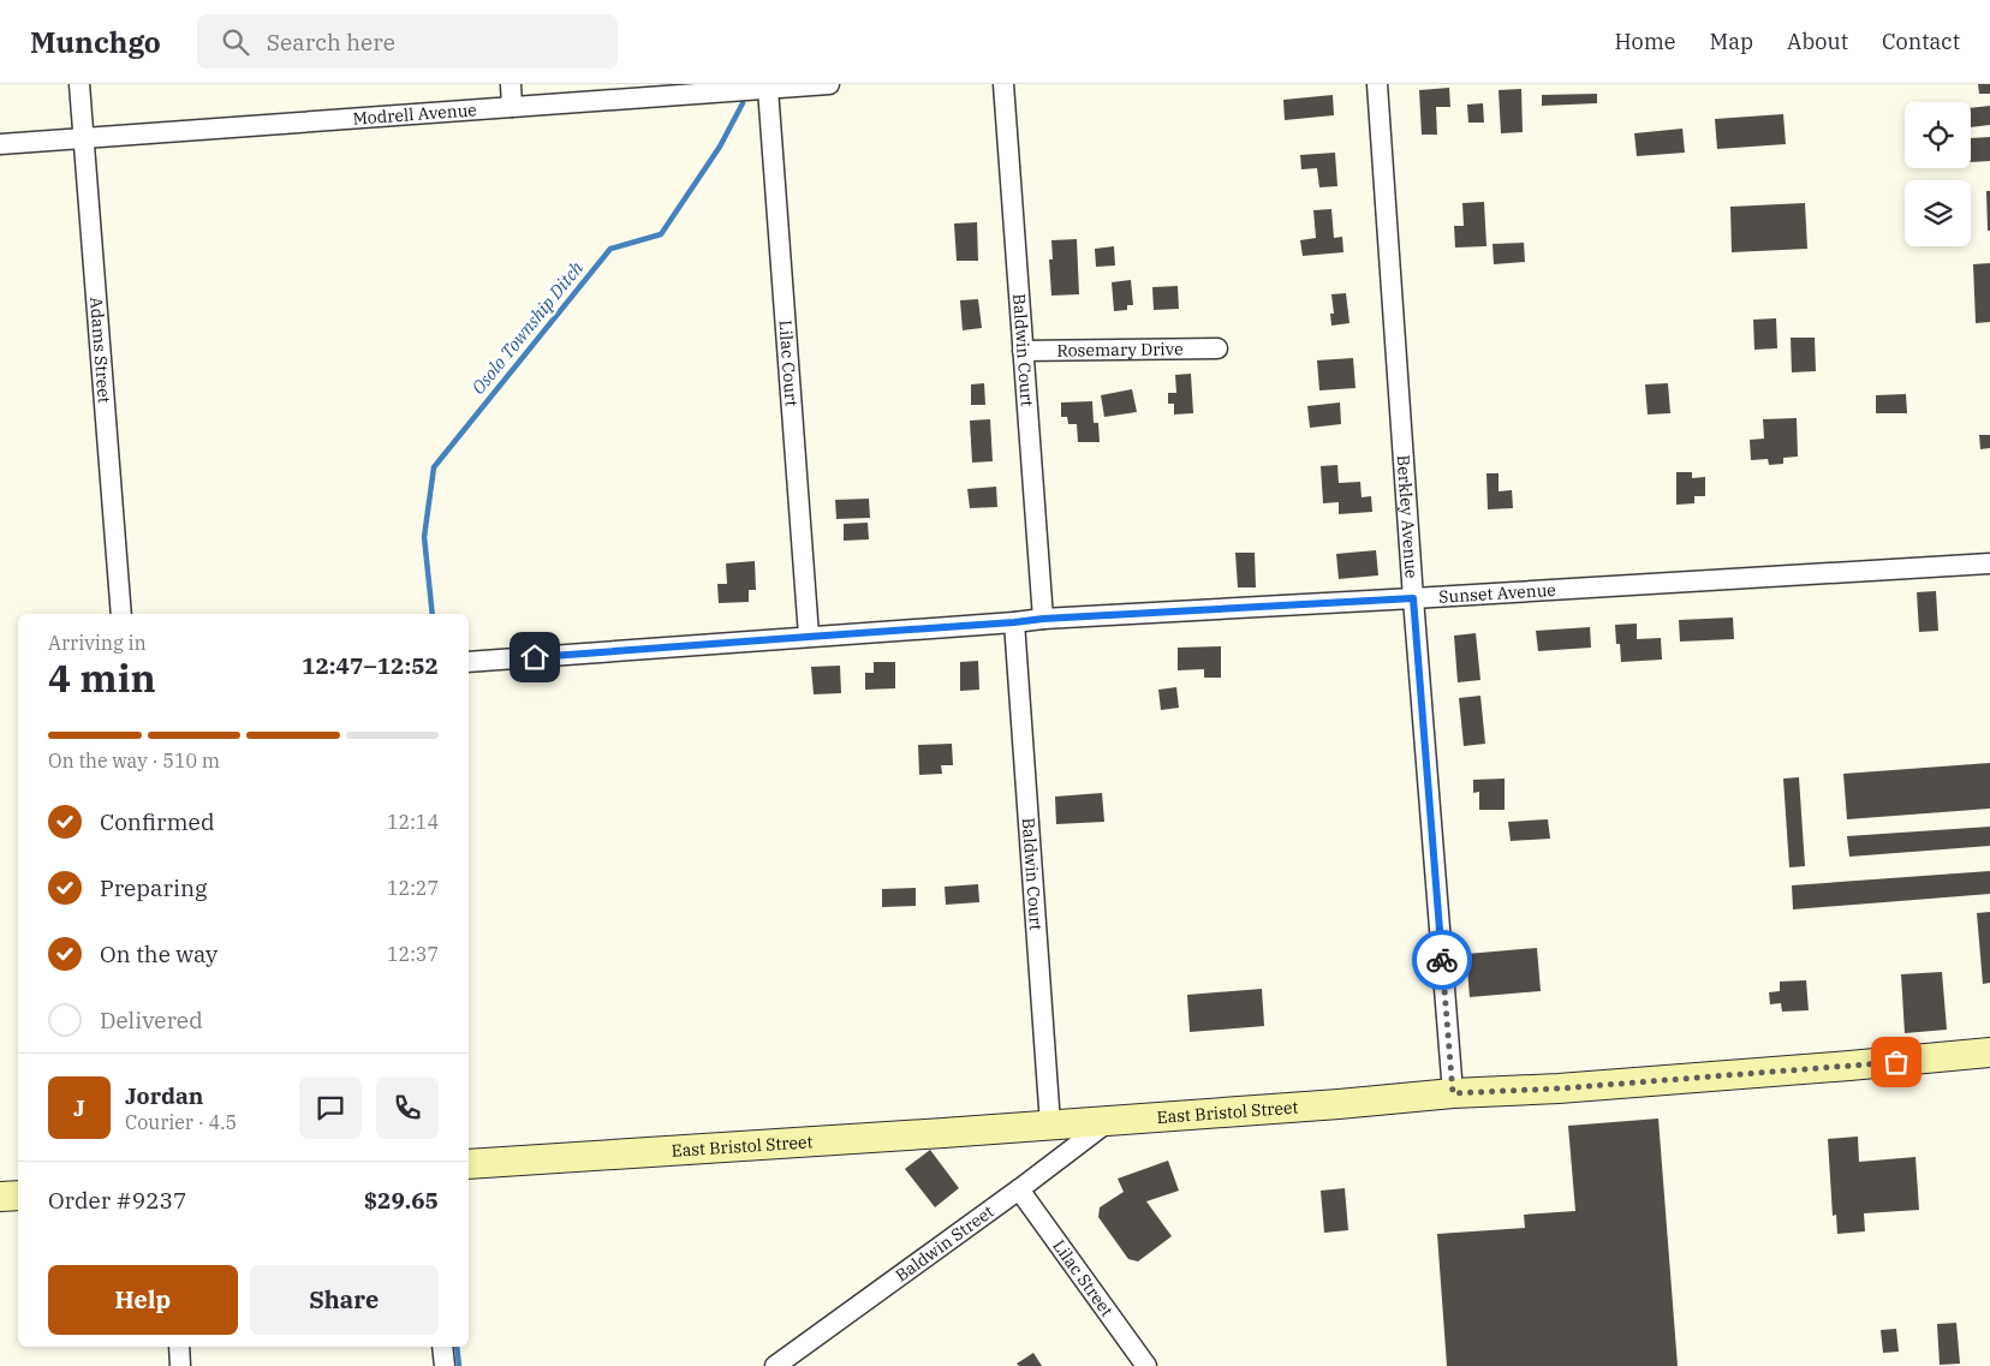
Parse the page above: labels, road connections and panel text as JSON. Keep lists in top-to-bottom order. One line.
{"streets":{"main road":["East Bristol Street"],"street":["Modrell Avenue","Rosemary Drive","Adams Street","Baldwin Court","Lilac Court","Berkley Avenue","Sunset Avenue","Baldwin Street","Lilac Street"]},"crossings":[["Modrell Avenue","Adams Street"],["Modrell Avenue","Lilac Court"],["Rosemary Drive","Baldwin Court"],["Baldwin Court","Sunset Avenue"],["Baldwin Court","East Bristol Street"],["Lilac Court","Sunset Avenue"],["Berkley Avenue","Sunset Avenue"],["Berkley Avenue","East Bristol Street"],["East Bristol Street","Baldwin Street"],["Baldwin Street","Lilac Street"]],"water":["Osolo Township Ditch"],"page":{"header":"Munchgo","search":"Search here","nav":["Home","Map","About","Contact"],"heading":["4 min","Arriving in","12:47–12:52"],"panel":["Jordan","Courier · 4.5","Order #9237","$29.65"],"bar":"On the way · 510 m","list":[["Confirmed","12:14"],["Preparing","12:27"],["On the way","12:37"],"Delivered"],"round":"J","buttons":["Help","Share"]}}
